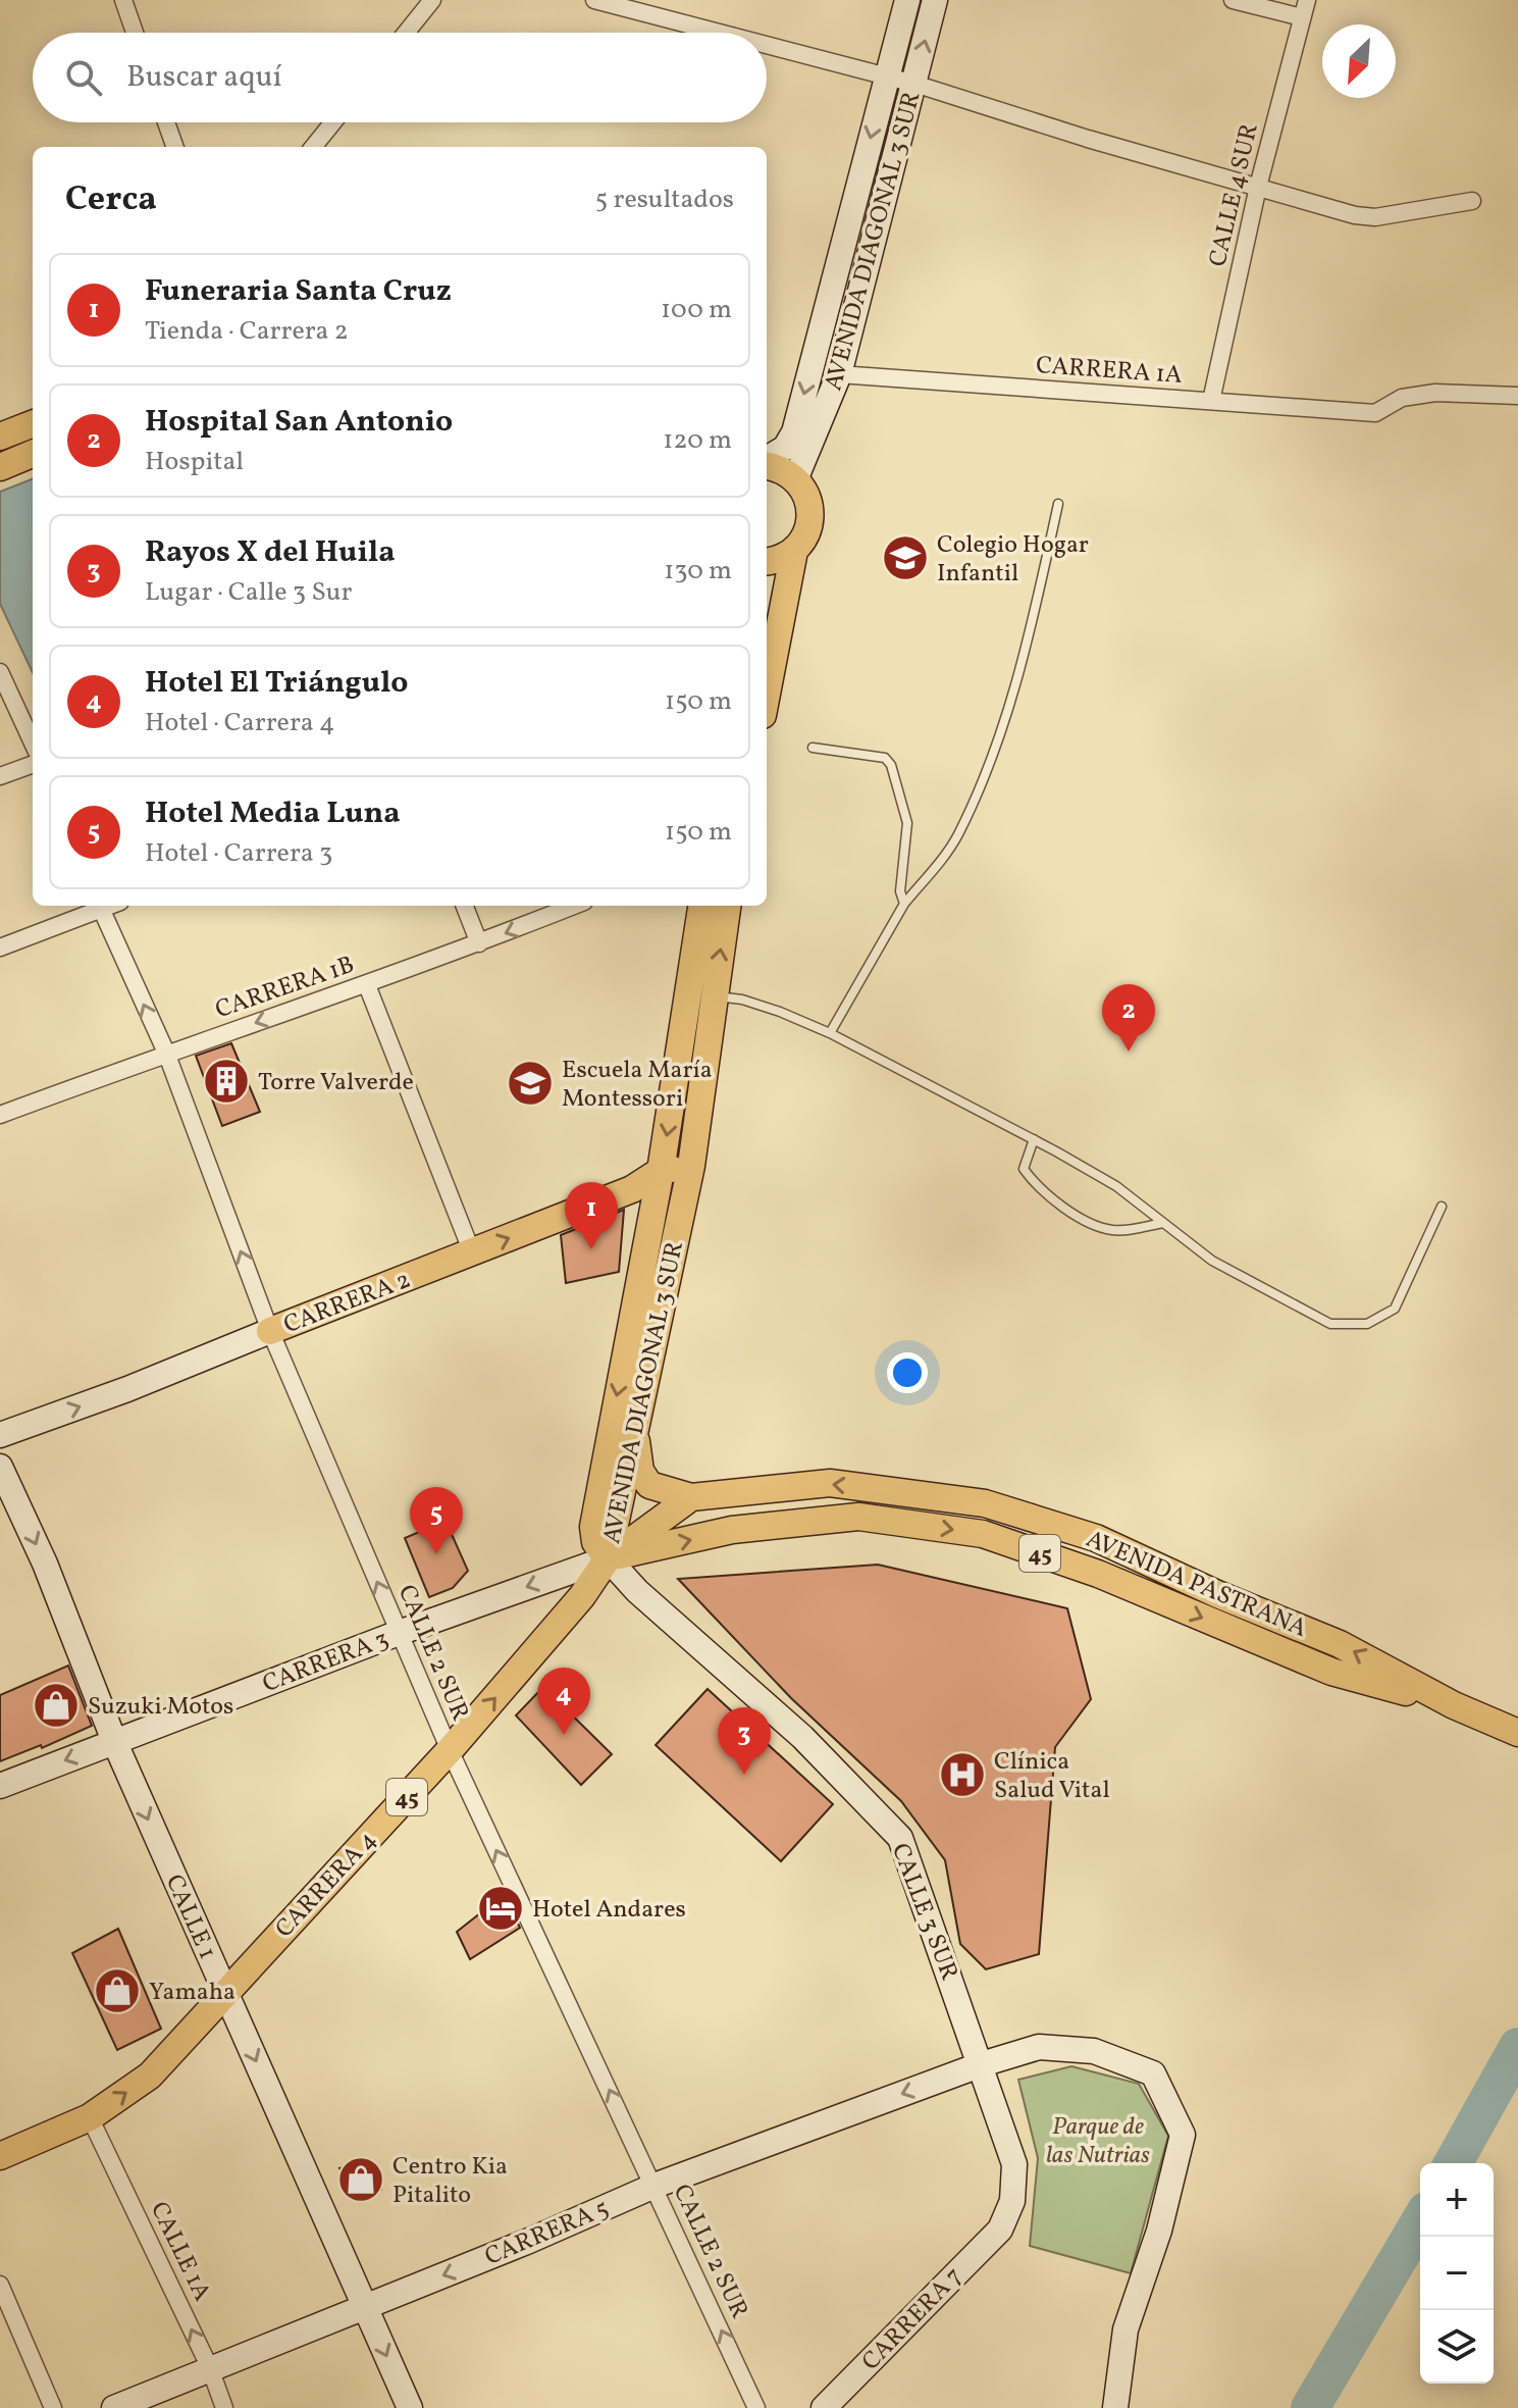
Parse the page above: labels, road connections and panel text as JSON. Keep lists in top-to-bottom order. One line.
{"streets":{"main road":["AVENIDA DIAGONAL 3 SUR","CARRERA 2","45","AVENIDA PASTRANA","CARRERA 3","CARRERA 4","CALLE 3 SUR","CALLE 1","CARRERA 5","CARRERA 7"],"street":["CALLE 4 SUR","CARRERA 1A","CARRERA 1B","CALLE 2 SUR","CALLE 1A"]},"crossings":[["CALLE 4 SUR","CARRERA 1A"],["AVENIDA DIAGONAL 3 SUR","CARRERA 1A"],["AVENIDA DIAGONAL 3 SUR","CARRERA 2"],["AVENIDA DIAGONAL 3 SUR","AVENIDA PASTRANA"],["AVENIDA DIAGONAL 3 SUR","CARRERA 3"],["AVENIDA DIAGONAL 3 SUR","CARRERA 4"],["AVENIDA DIAGONAL 3 SUR","CALLE 3 SUR"],["CARRERA 1B","CALLE 2 SUR"],["CARRERA 2","CALLE 2 SUR"],["AVENIDA PASTRANA","CARRERA 3"],["AVENIDA PASTRANA","CARRERA 4"],["AVENIDA PASTRANA","CALLE 3 SUR"],["CALLE 2 SUR","CARRERA 3"],["CALLE 2 SUR","CARRERA 4"],["CALLE 2 SUR","CARRERA 5"],["CARRERA 3","CARRERA 4"],["CARRERA 3","CALLE 3 SUR"],["CARRERA 3","CALLE 1"],["CARRERA 4","CALLE 3 SUR"],["CARRERA 4","CALLE 1"],["CARRERA 4","CALLE 1A"],["CALLE 3 SUR","CARRERA 5"],["CALLE 3 SUR","CARRERA 7"],["CALLE 1","CARRERA 5"],["CARRERA 5","CALLE 1A"]],"one_way":["CARRERA 1B","CARRERA 2","CALLE 2 SUR","CARRERA 3","CARRERA 4","CALLE 1","CARRERA 5","CALLE 1A"],"parks":["Parque de las Nutrias"],"places":{"school or university":["Colegio Hogar Infantil","Escuela María Montessori"],"building":["Torre Valverde"],"shop":["Suzuki Motos","Yamaha","Centro Kia Pitalito"],"hospital":["Clínica Salud Vital"],"hotel":["Hotel Andares"]},"north":"bottom left","page":{"search":"Buscar aquí","heading":["Cerca","5 resultados"],"list":[{"mark":"1","name":"Funeraria Santa Cruz","note":"Tienda · Carrera 2","value":"100 m"},{"mark":"2","name":"Hospital San Antonio","note":"Hospital","value":"120 m"},{"mark":"3","name":"Rayos X del Huila","note":"Lugar · Calle 3 Sur","value":"130 m"},{"mark":"4","name":"Hotel El Triángulo","note":"Hotel · Carrera 4","value":"150 m"},{"mark":"5","name":"Hotel Media Luna","note":"Hotel · Carrera 3","value":"150 m"}],"pins":["2","1","5","4","3"],"map_buttons":["+","−"]}}
